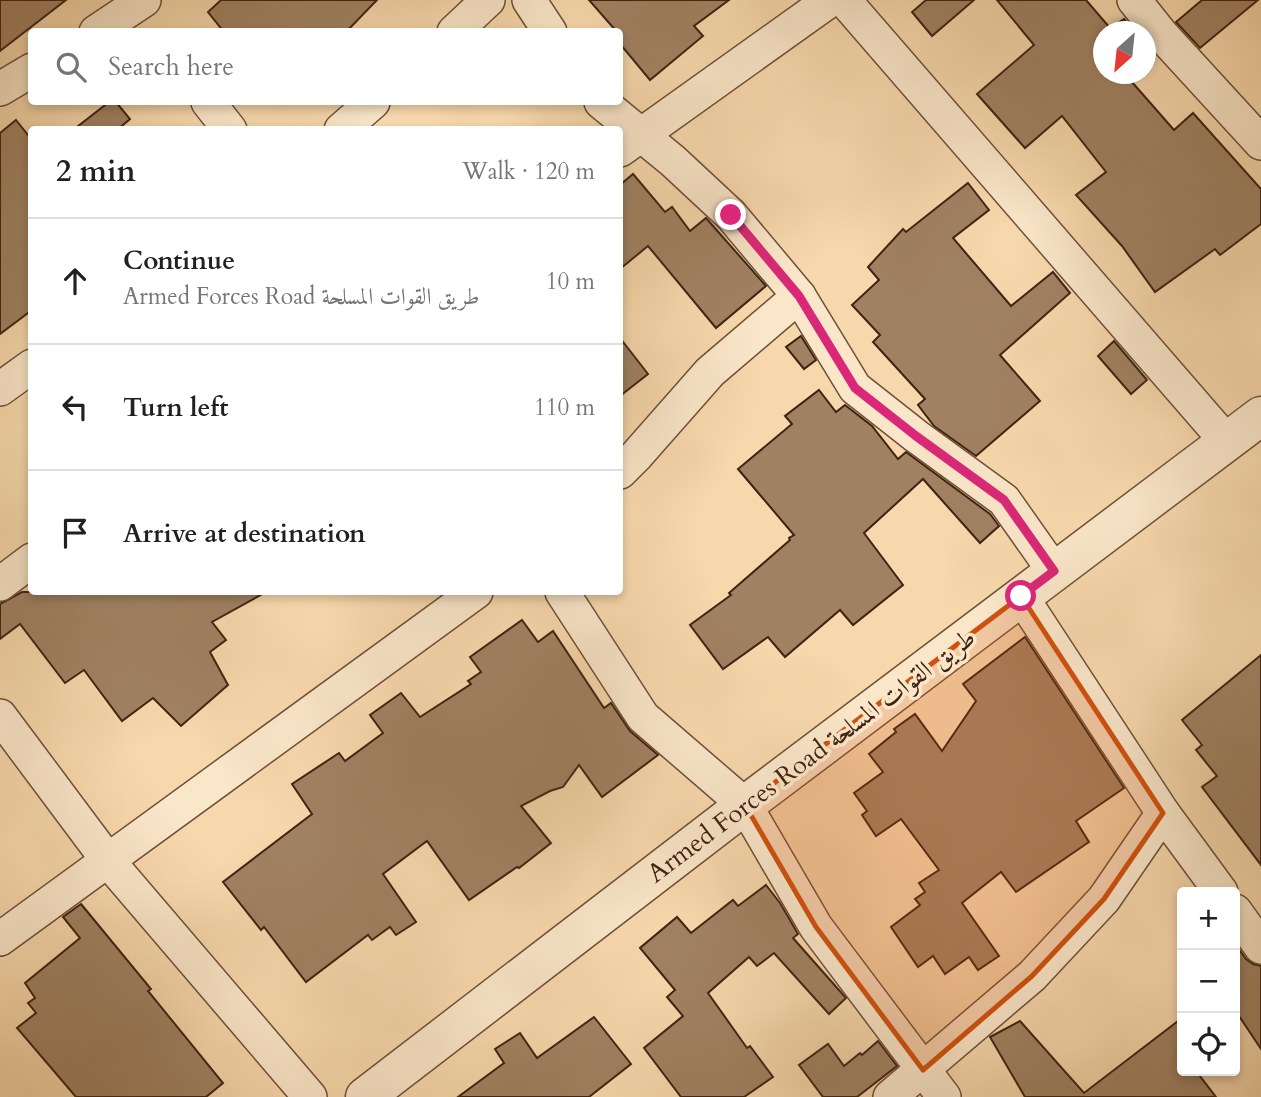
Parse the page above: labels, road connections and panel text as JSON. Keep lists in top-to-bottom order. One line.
{"streets":{"street":["Armed Forces Road طريق القوات المسلحة"]},"north":"bottom left","page":{"search":"Search here","heading":["2 min","Walk · 120 m"],"list":[["Continue","Armed Forces Road طريق القوات المسلحة","10 m"],["Turn left","110 m"],"Arrive at destination"],"map_buttons":["+","−"]}}
